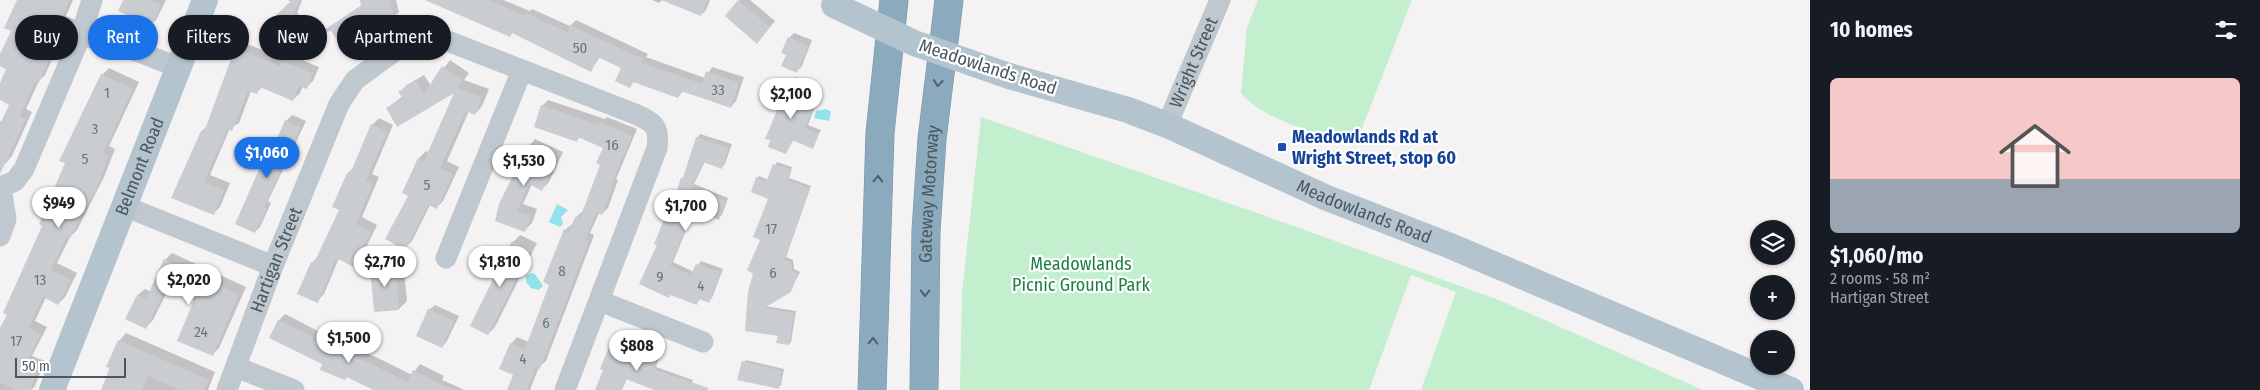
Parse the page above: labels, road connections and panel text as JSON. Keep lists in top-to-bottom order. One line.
{"streets":{"highway":["Gateway Motorway"],"main road":["Meadowlands Road","Belmont Road"],"street":["Wright Street","Hartigan Street"]},"crossings":[["Wright Street","Meadowlands Road"]],"parks":["Meadowlands Picnic Ground Park"],"places":{"transit":["Meadowlands Rd at Wright Street, stop 60"]},"house_numbers":["50","33","1","3","16","5","5","17","8","6","9","13","4","6","24","17","4"],"scale_bar":"50 m","page":{"heading":"10 homes","chip":["Buy","Rent","Filters","New","Apartment"],"list":[{"name":"$1,060/mo","note":"2 rooms · 58 m² · Hartigan Street"}],"price":["$2,100","$1,060","$1,530","$949","$1,700","$2,710","$1,810","$2,020","$1,500","$808"],"map_buttons":["+","−"],"scale":"50 m"}}
